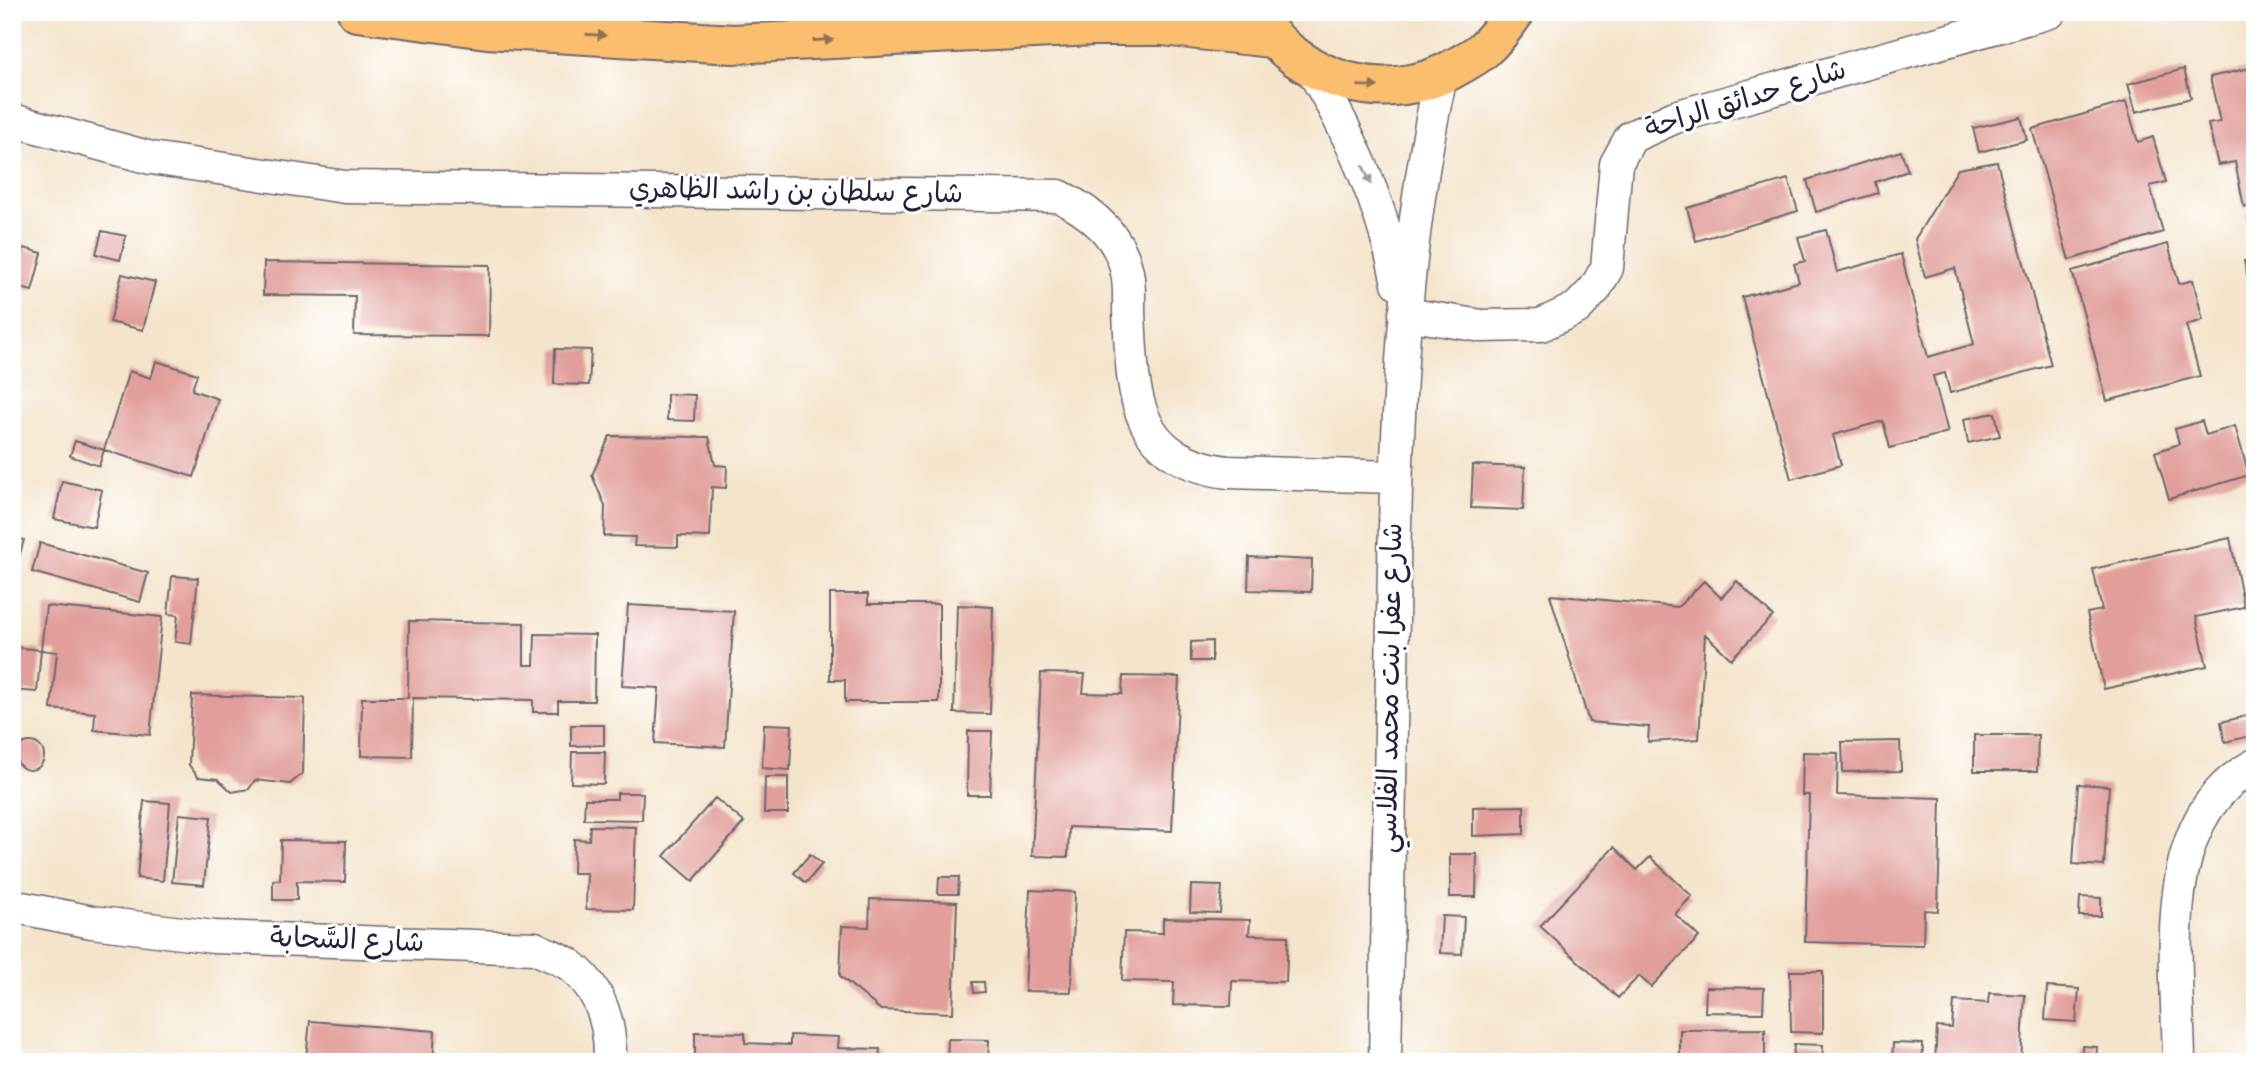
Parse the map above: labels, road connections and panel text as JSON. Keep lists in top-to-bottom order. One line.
{"streets":{"street":["شارع حدائق الراحة","شارع سلطان بن راشد الظاهري","شارع عفرا بنت محمد الفلاسي","شارع السَّحابة"]},"crossings":[["شارع حدائق الراحة","شارع عفرا بنت محمد الفلاسي"],["شارع سلطان بن راشد الظاهري","شارع عفرا بنت محمد الفلاسي"]]}
